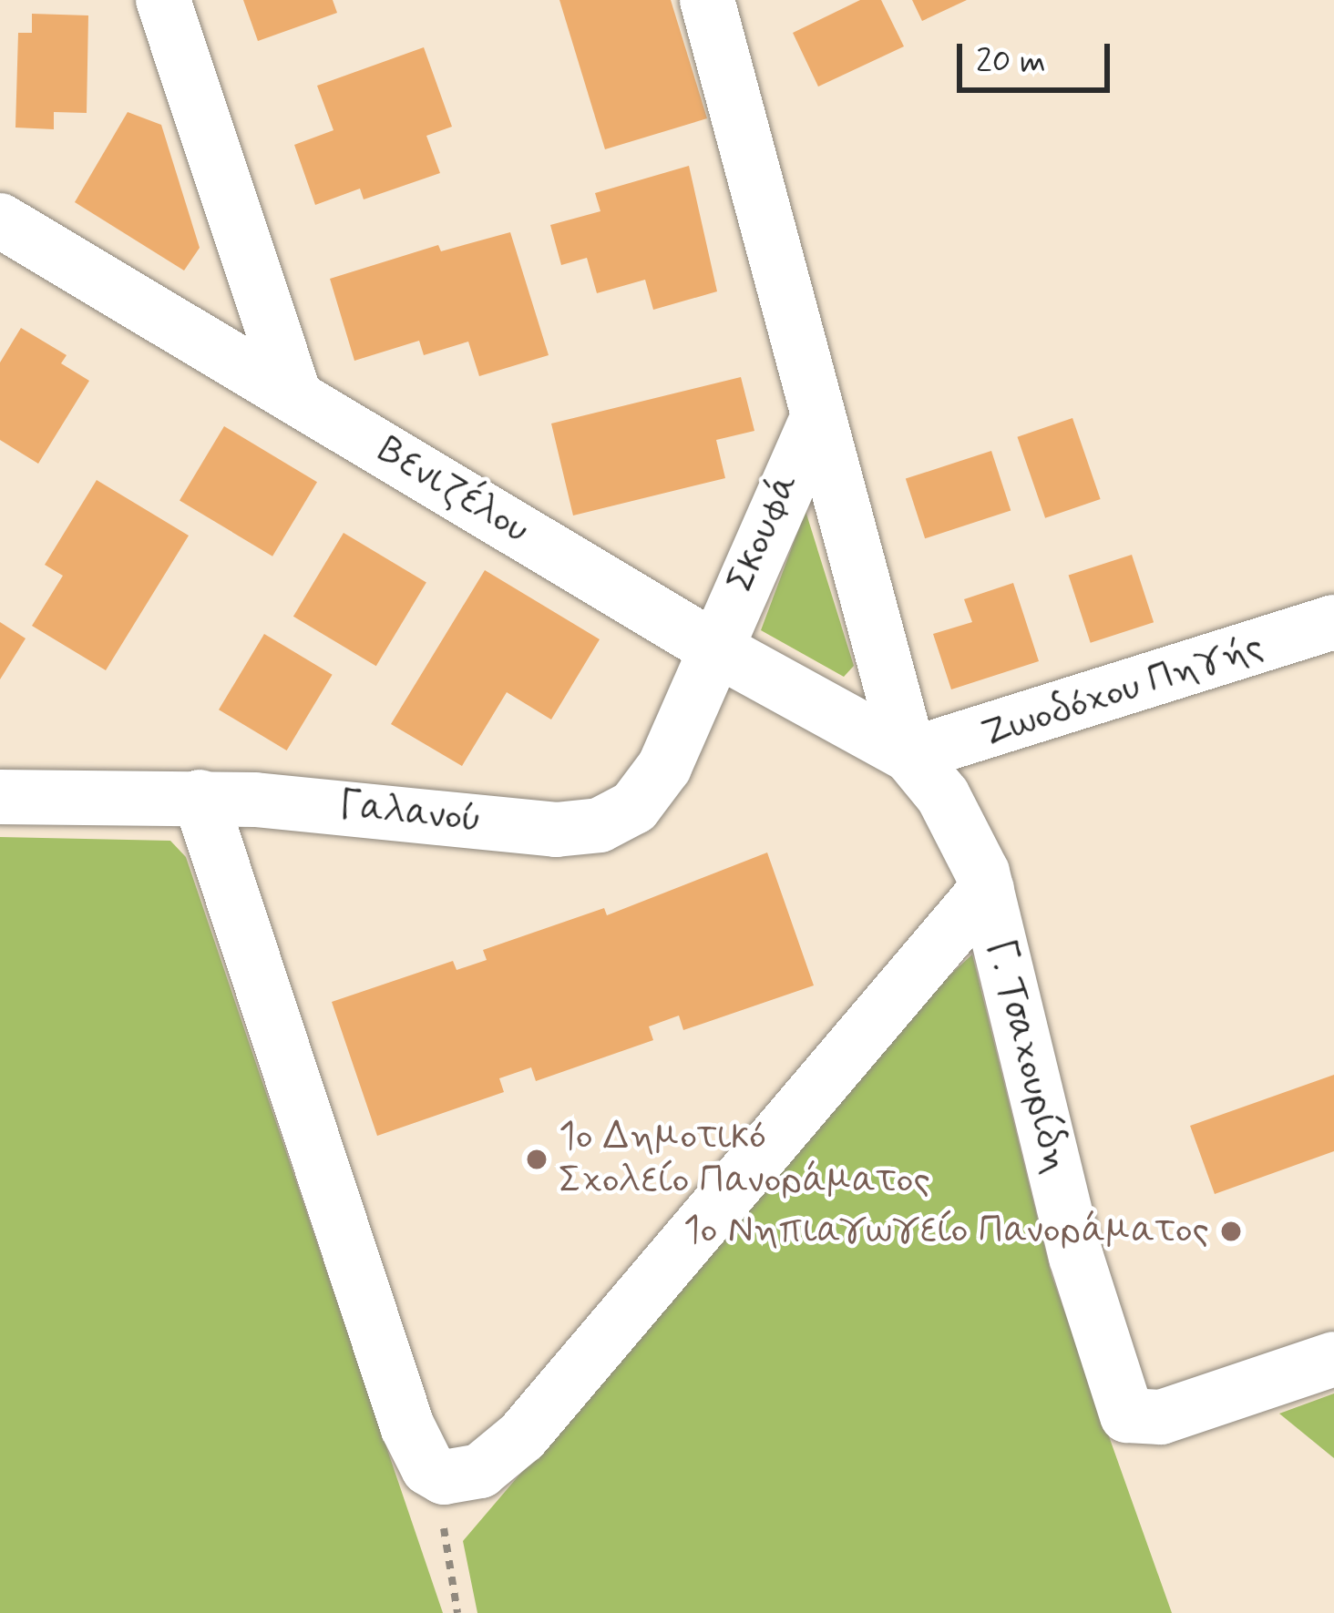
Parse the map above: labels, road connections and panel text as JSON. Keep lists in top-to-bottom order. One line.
{"streets":{"street":["Βενιζέλου","Σκουφά","Ζωοδόχου Πηγής","Γαλανού","Γ. Τσαχουρίδη"]},"crossings":[["Βενιζέλου","Σκουφά"],["Βενιζέλου","Ζωοδόχου Πηγής"],["Βενιζέλου","Γαλανού"],["Βενιζέλου","Γ. Τσαχουρίδη"],["Σκουφά","Γαλανού"],["Ζωοδόχου Πηγής","Γ. Τσαχουρίδη"]],"places":["1ο Δημοτικό Σχολείο Πανοράματος","1ο Νηπιαγωγείο Πανοράματος"],"scale_bar":"20 m"}
